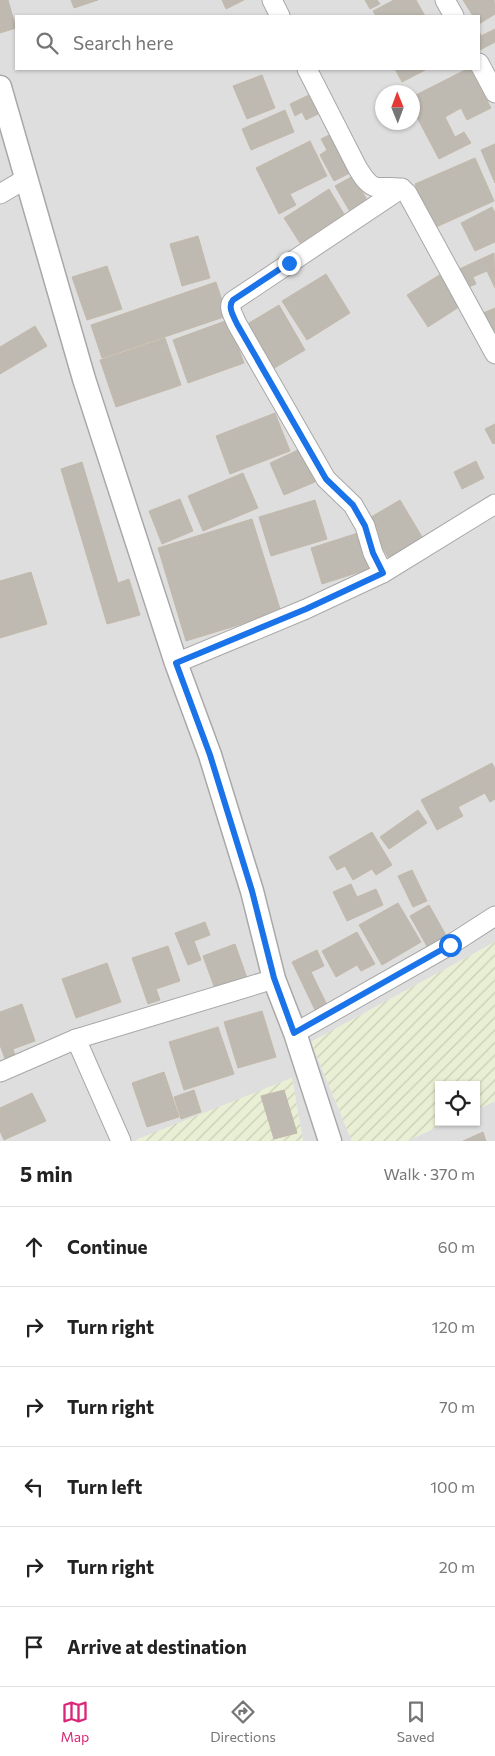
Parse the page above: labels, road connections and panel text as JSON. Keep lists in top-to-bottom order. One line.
{"north":"top","page":{"search":"Search here","heading":["5 min","Walk · 370 m"],"list":[["Continue","60 m"],["Turn right","120 m"],["Turn right","70 m"],["Turn left","100 m"],["Turn right","20 m"],"Arrive at destination"],"nav":["Map","Directions","Saved"]}}
